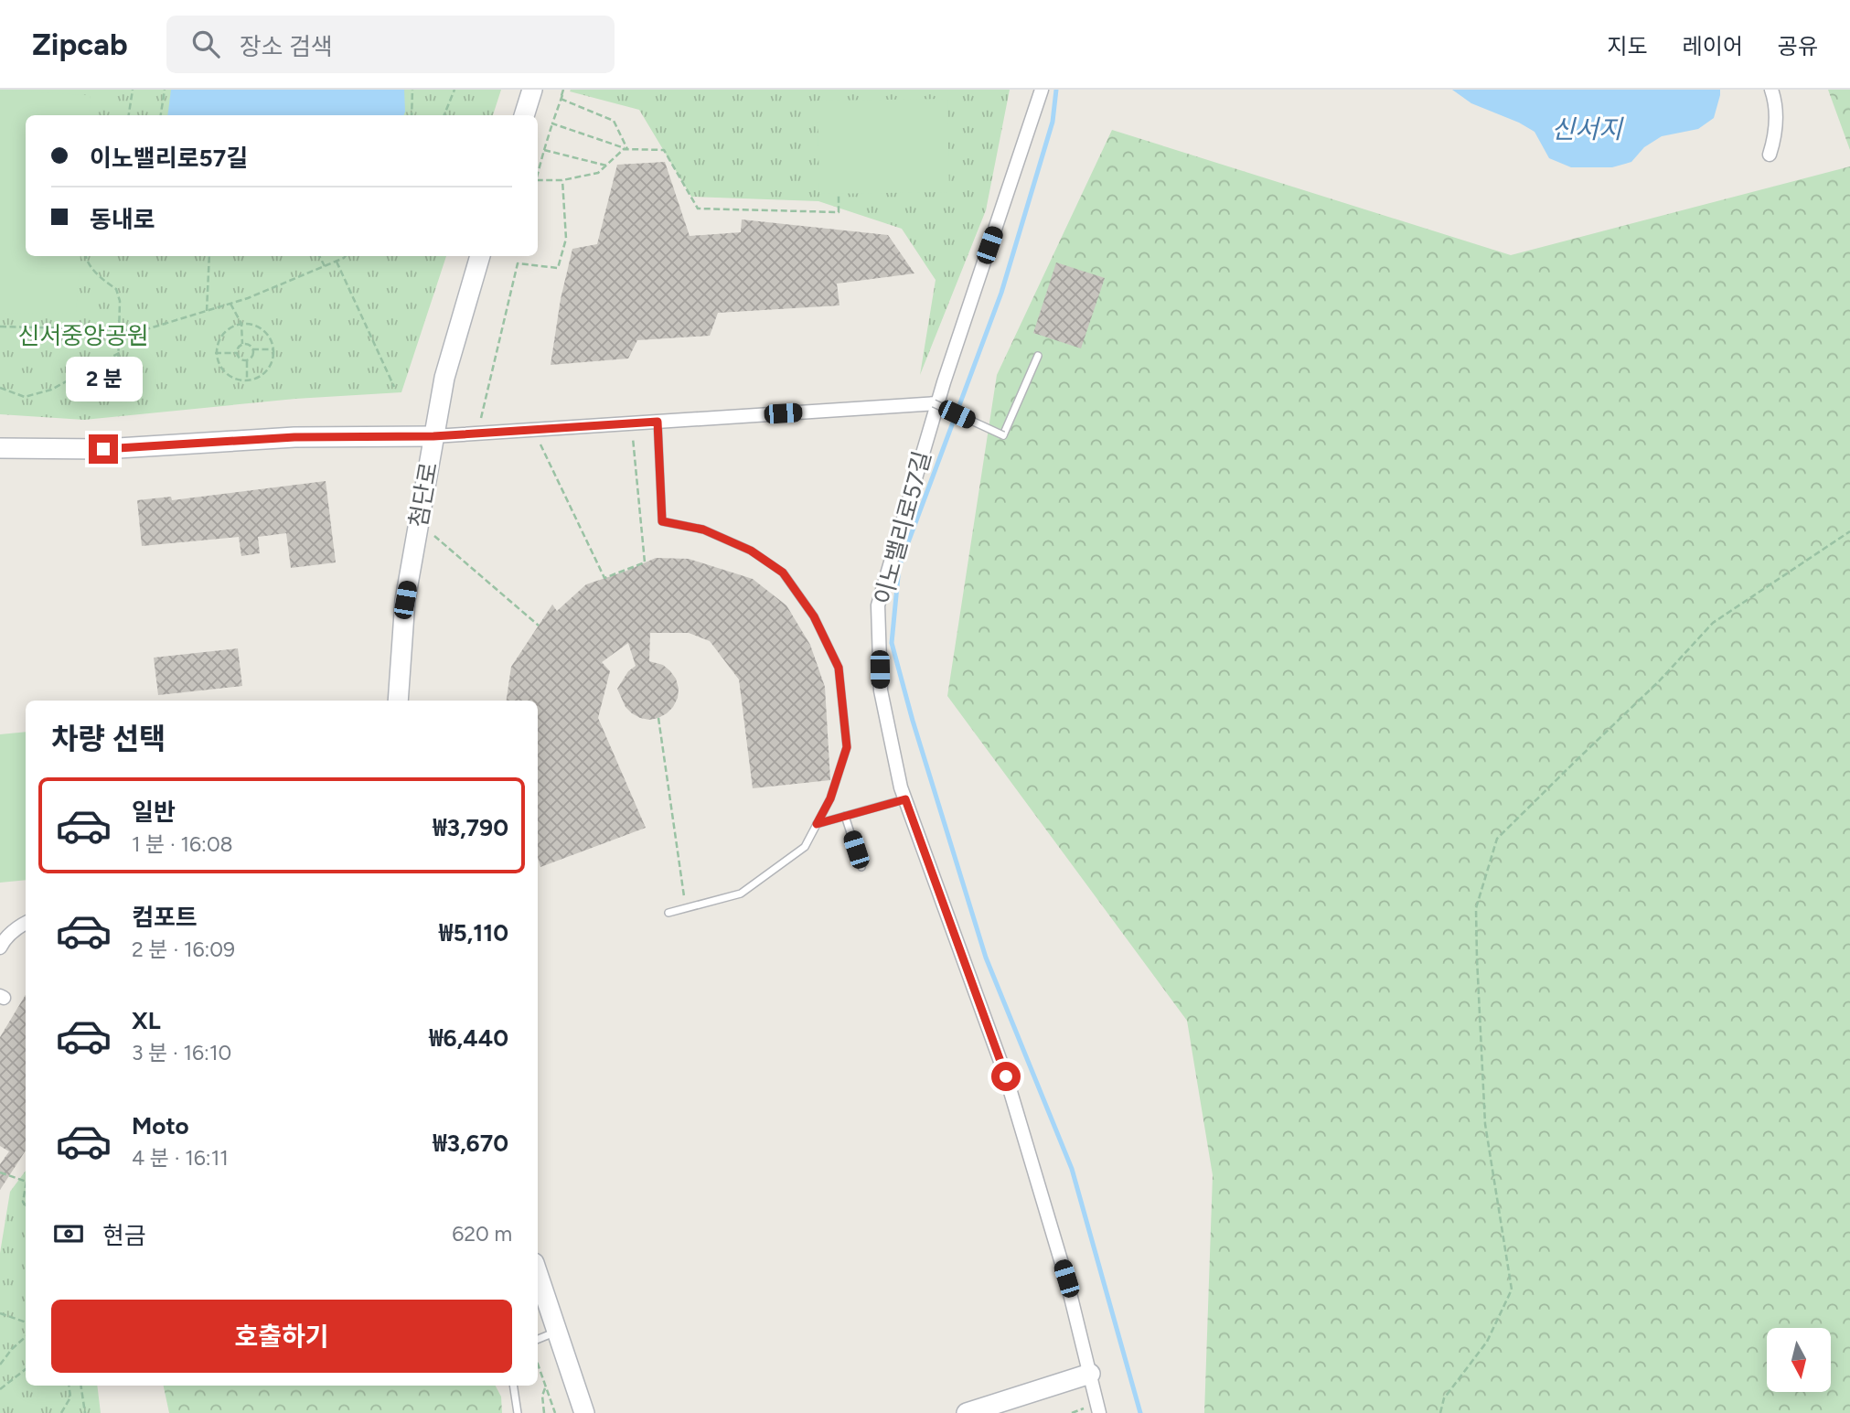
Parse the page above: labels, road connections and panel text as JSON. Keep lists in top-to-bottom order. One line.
{"streets":{"street":["첨단로","이노밸리로57길"]},"water":["신서지"],"parks":["신서중앙공원"],"north":"bottom","page":{"header":"Zipcab","search":"장소 검색","nav":["지도","레이어","공유"],"banner":["이노밸리로57길","동내로"],"bubble":"2 분","heading":"차량 선택","list":[{"name":"일반","note":"1 분 · 16:08","value":"₩3,790"},{"name":"컴포트","note":"2 분 · 16:09","value":"₩5,110"},{"name":"XL","note":"3 분 · 16:10","value":"₩6,440"},{"name":"Moto","note":"4 분 · 16:11","value":"₩3,670"}],"pay":["현금","620 m"],"buttons":"호출하기"}}
